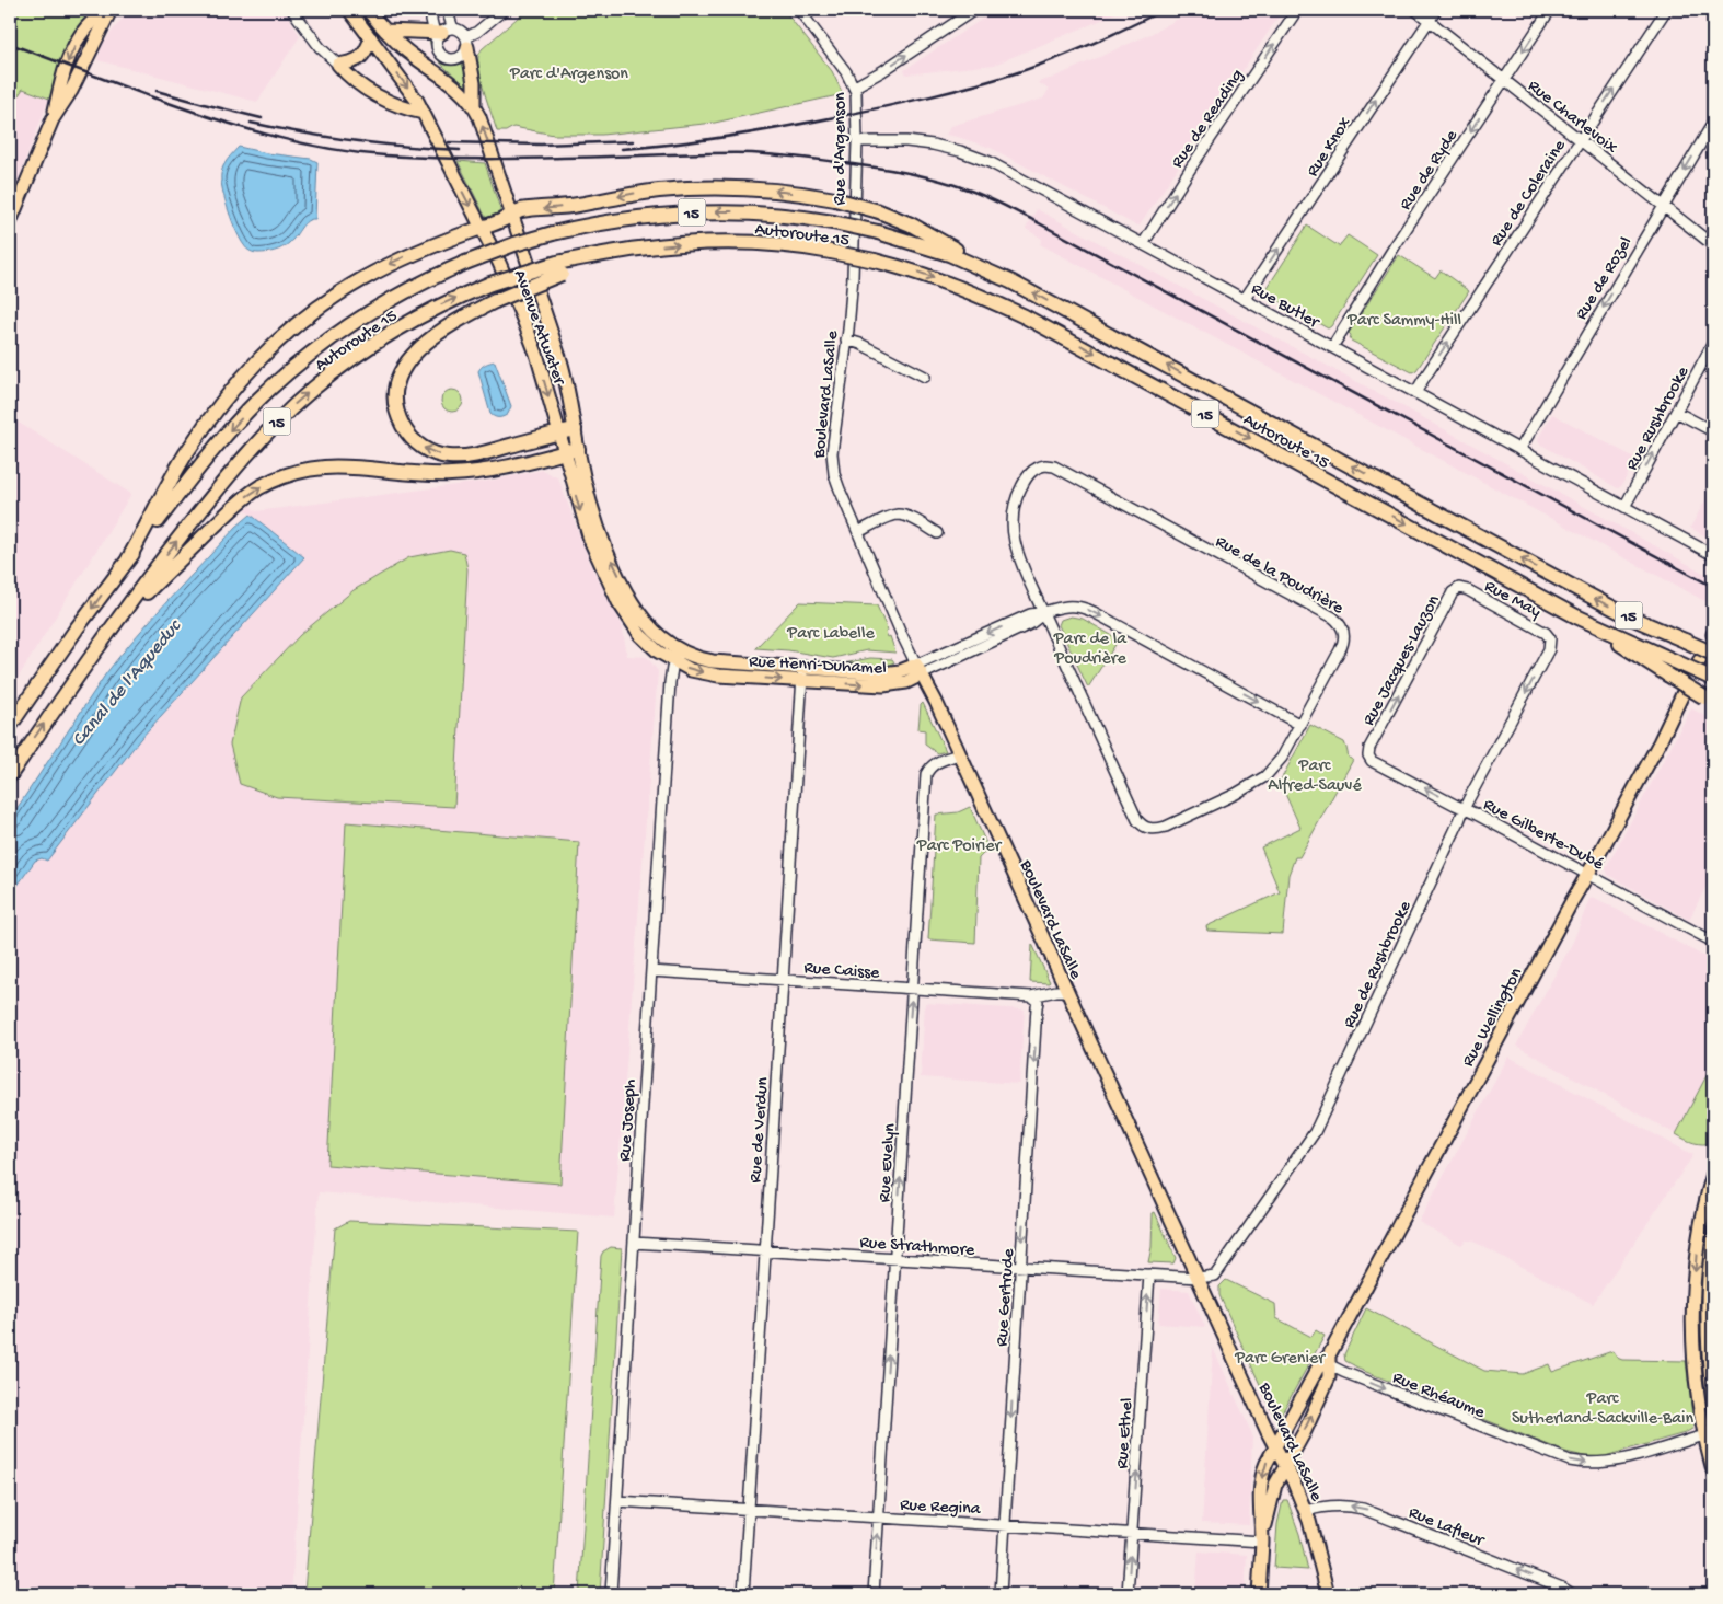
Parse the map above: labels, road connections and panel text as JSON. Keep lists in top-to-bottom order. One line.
{"streets":{"highway":["15","Autoroute 15"],"main road":["Avenue Atwater","Boulevard LaSalle","Rue Henri-Duhamel","Rue Wellington"],"street":["Rue Charlevoix","Rue de Reading","Rue Knox","Rue d'Argenson","Rue de Ryde","Rue de Coleraine","Rue de Rozel","Rue Butler","Rue Rushbrooke","Rue de la Poudrière","Rue May","Rue Jacques-Lauzon","Rue Gilberte-Dubé","Rue de Rushbrooke","Rue Caisse","Rue Joseph","Rue de Verdun","Rue Evelyn","Rue Strathmore","Rue Gertrude","Rue Rhéaume","Rue Ethel","Rue Regina","Rue Lafleur"]},"crossings":[["Rue Charlevoix","Rue Knox"],["Rue Charlevoix","Rue de Ryde"],["Rue Charlevoix","Rue de Coleraine"],["Rue Charlevoix","Rue de Rozel"],["Rue de Reading","Rue Butler"],["Rue Knox","Rue Butler"],["Rue d'Argenson","Rue Butler"],["Rue d'Argenson","Boulevard LaSalle"],["Rue de Ryde","Rue Butler"],["Rue de Coleraine","Rue Butler"],["Rue de Rozel","Rue Butler"],["Rue Butler","Rue Rushbrooke"],["Avenue Atwater","Rue Henri-Duhamel"],["Avenue Atwater","Rue Joseph"],["Boulevard LaSalle","Rue Henri-Duhamel"],["Boulevard LaSalle","Rue de Rushbrooke"],["Boulevard LaSalle","Rue Caisse"],["Boulevard LaSalle","Rue Wellington"],["Boulevard LaSalle","Rue Evelyn"],["Boulevard LaSalle","Rue Strathmore"],["Boulevard LaSalle","Rue Lafleur"],["Rue de la Poudrière","Rue Henri-Duhamel"],["Rue May","Rue Jacques-Lauzon"],["Rue May","Rue de Rushbrooke"],["Rue Jacques-Lauzon","Rue Gilberte-Dubé"],["Rue Henri-Duhamel","Rue Joseph"],["Rue Henri-Duhamel","Rue de Verdun"],["Rue Gilberte-Dubé","Rue de Rushbrooke"],["Rue Gilberte-Dubé","Rue Wellington"],["Rue de Rushbrooke","Rue Strathmore"],["Rue Caisse","Rue Joseph"],["Rue Caisse","Rue de Verdun"],["Rue Caisse","Rue Evelyn"],["Rue Caisse","Rue Gertrude"],["Rue Wellington","Rue Rhéaume"],["Rue Wellington","Rue Regina"],["Rue Joseph","Rue Strathmore"],["Rue Joseph","Rue Regina"],["Rue de Verdun","Rue Strathmore"],["Rue de Verdun","Rue Regina"],["Rue Evelyn","Rue Strathmore"],["Rue Evelyn","Rue Regina"],["Rue Strathmore","Rue Gertrude"],["Rue Strathmore","Rue Ethel"],["Rue Gertrude","Rue Regina"],["Rue Ethel","Rue Regina"]],"one_way":["Rue de Reading","Rue Knox","Rue de Ryde","Rue de Coleraine","Rue de Rozel","Rue Rushbrooke","Rue Jacques-Lauzon","Rue Evelyn","Rue Gertrude","Rue Rhéaume","Rue Ethel","Rue Lafleur"],"water":["Canal de l'Aqueduc"],"parks":["Parc d'Argenson","Parc Sammy-Hill","Parc Labelle","Parc de la Poudrière","Parc Alfred-Sauvé","Parc Poirier","Parc Grenier","Parc Sutherland-Sackville-Bain"]}
